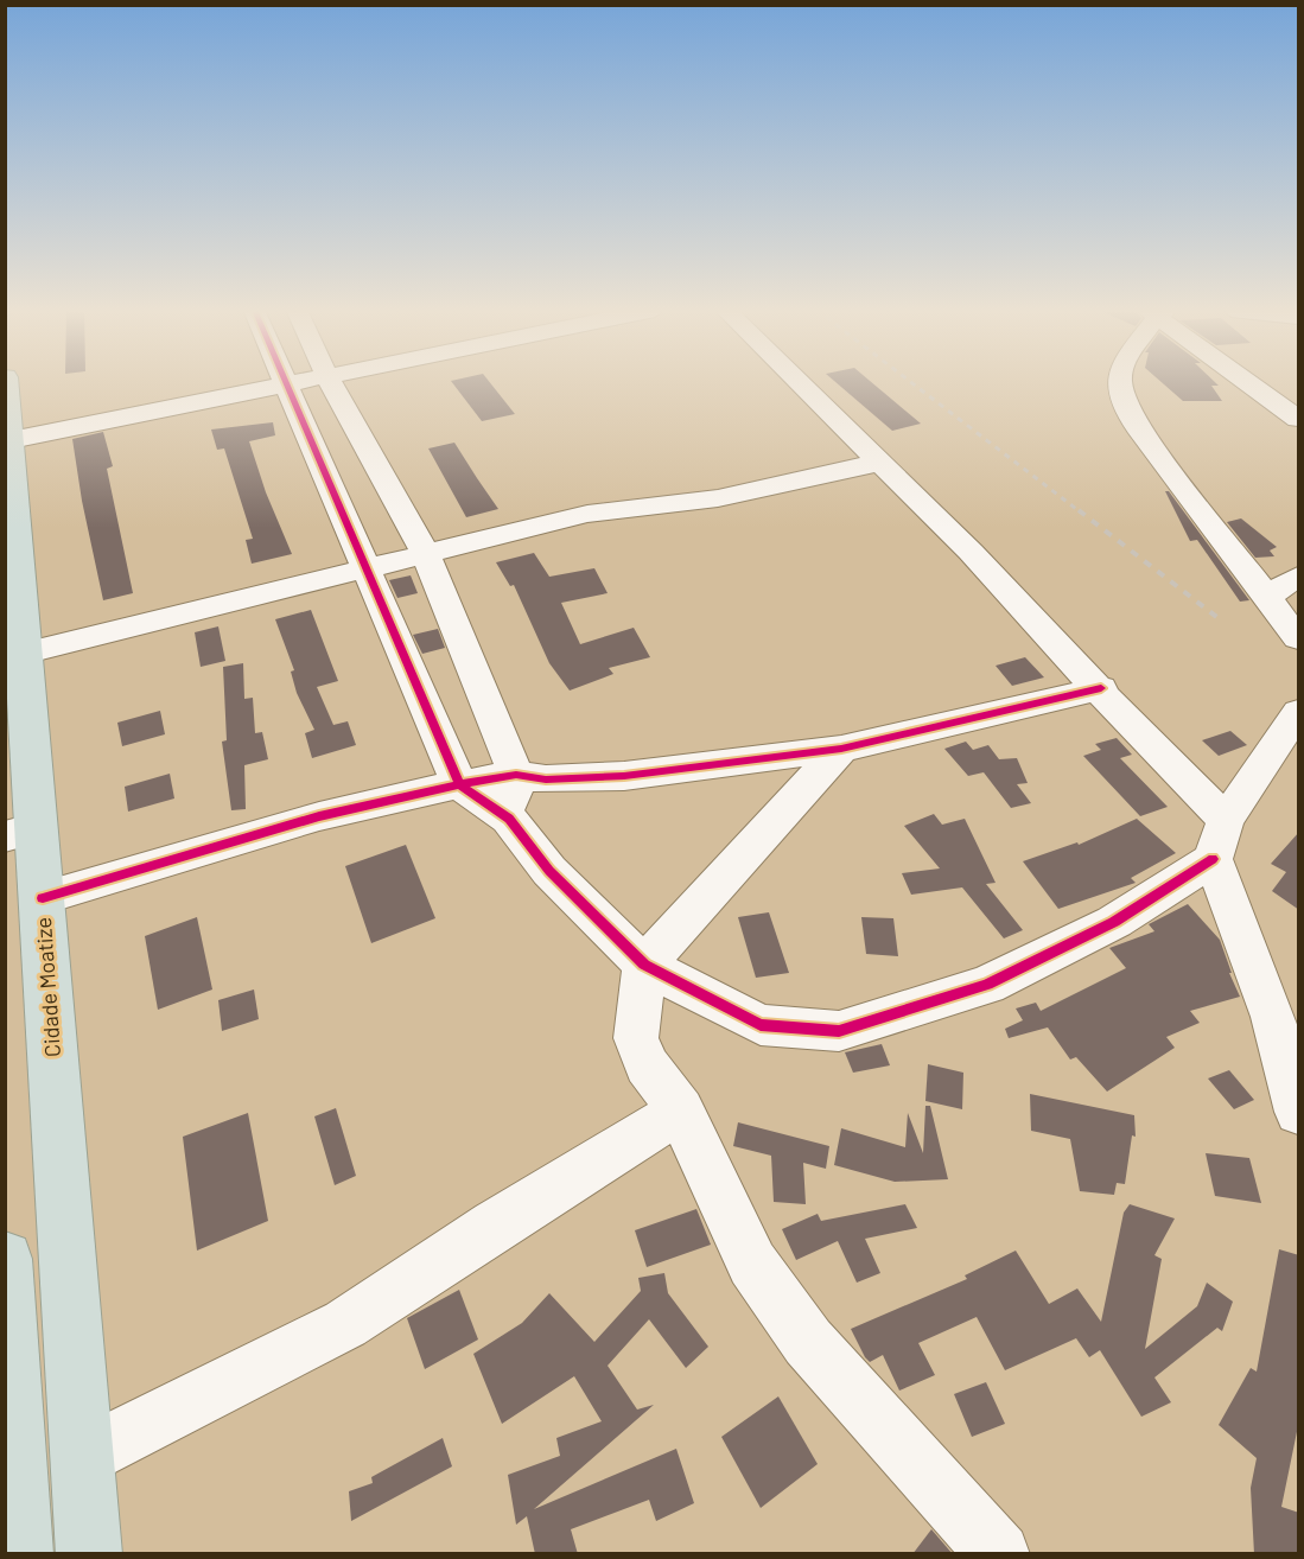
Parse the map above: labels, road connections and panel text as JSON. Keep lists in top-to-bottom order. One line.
{"streets":{"highway":["Cidade Moatize"]}}
